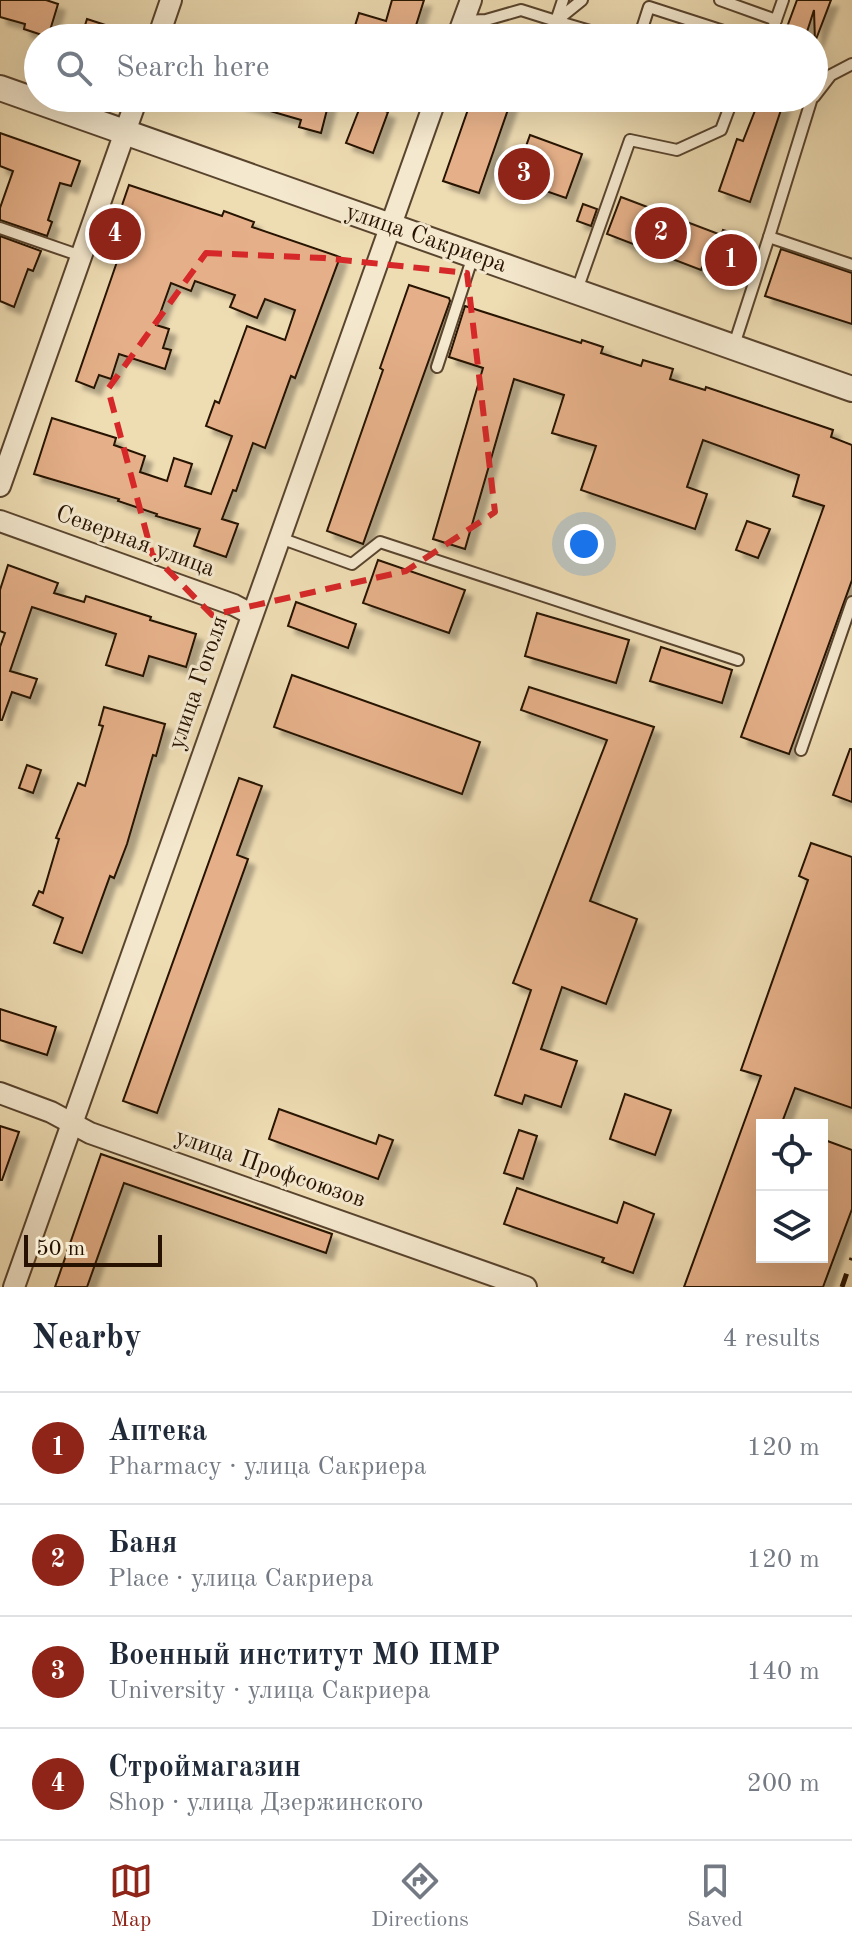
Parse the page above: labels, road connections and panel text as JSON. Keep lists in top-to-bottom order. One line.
{"streets":{"street":["улица Сакриера","Северная улица","улица Гоголя","улица Профсоюзов"]},"crossings":[["улица Сакриера","улица Гоголя"],["Северная улица","улица Гоголя"],["улица Гоголя","улица Профсоюзов"]],"scale_bar":"50 m","page":{"search":"Search here","pins":["3","2","4","1"],"scale":"50 m","heading":["Nearby","4 results"],"list":[{"mark":"1","name":"Аптека","note":"Pharmacy · улица Сакриера","value":"120 m"},{"mark":"2","name":"Баня","note":"Place · улица Сакриера","value":"120 m"},{"mark":"3","name":"Военный институт МО ПМР","note":"University · улица Сакриера","value":"140 m"},{"mark":"4","name":"Строймагазин","note":"Shop · улица Дзержинского","value":"200 m"}],"nav":["Map","Directions","Saved"]}}
